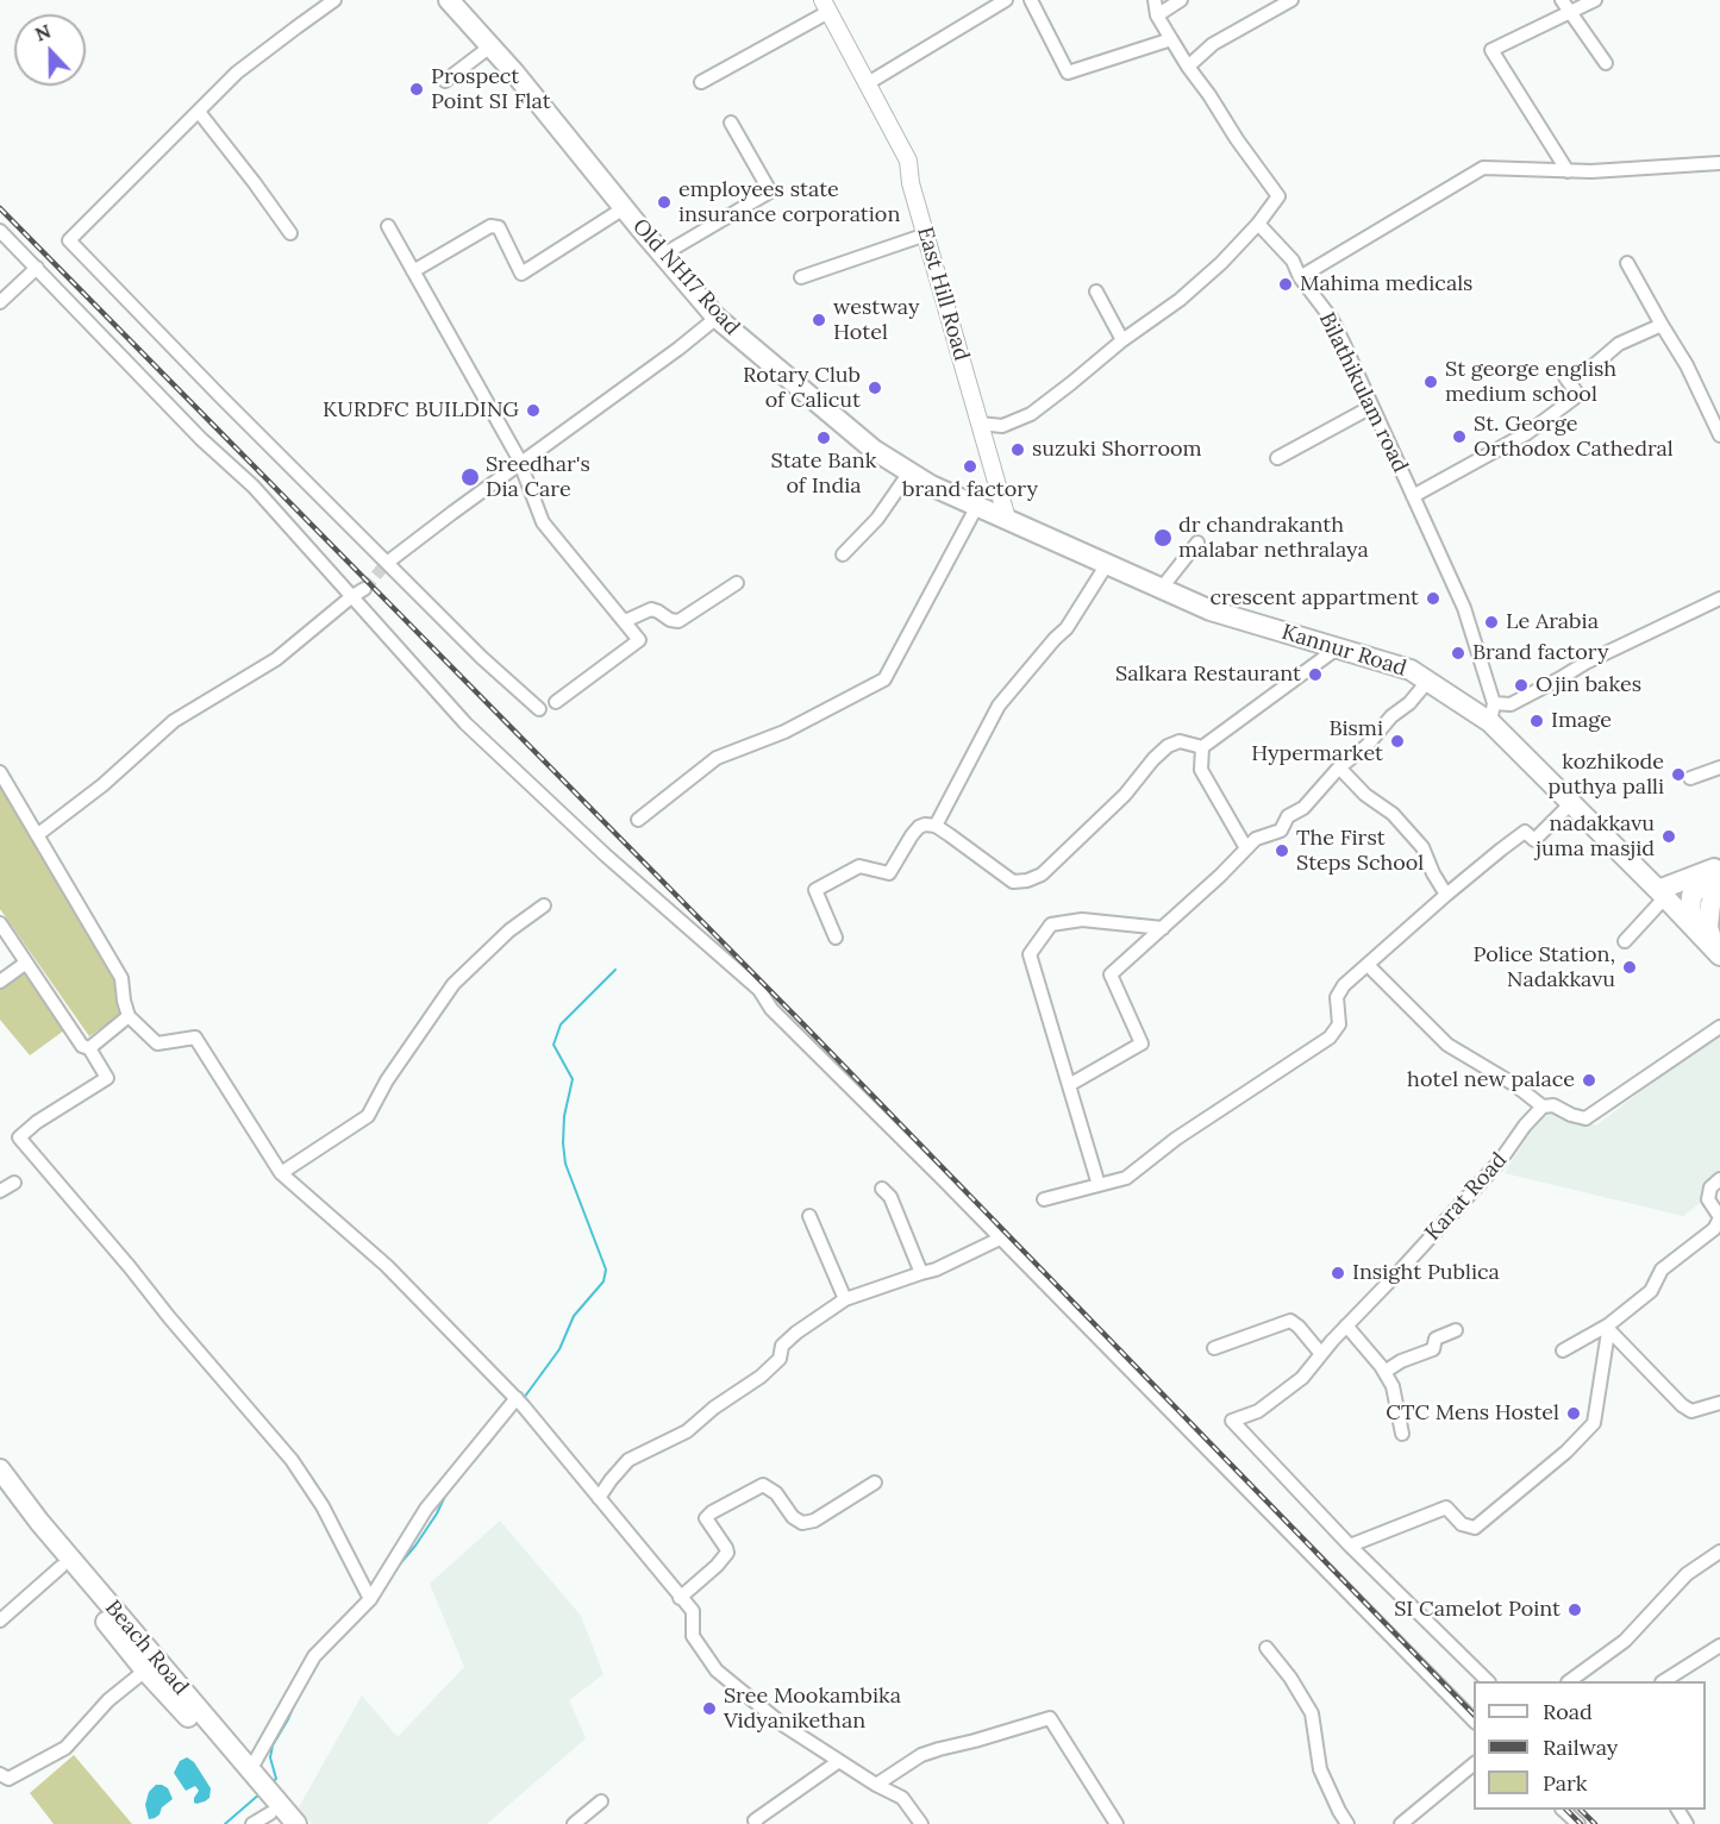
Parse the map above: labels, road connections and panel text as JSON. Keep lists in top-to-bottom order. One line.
{"streets":{"main road":["Old NH17 Road","Kannur Road","Beach Road"],"street":["East Hill Road","Bilathikulam road","Karat Road"]},"crossings":[["Old NH17 Road","East Hill Road"],["Old NH17 Road","Kannur Road"],["East Hill Road","Kannur Road"],["Bilathikulam road","Kannur Road"]],"places":["Prospect Point SI Flat","employees state insurance corporation","Mahima medicals","westway Hotel","St george english medium school","Rotary Club of Calicut","KURDFC BUILDING","St. George Orthodox Cathedral","State Bank of India","suzuki Shorroom","brand factory","Sreedhar's Dia Care","dr chandrakanth malabar nethralaya","crescent appartment","Le Arabia","Brand factory","Salkara Restaurant","Ojin bakes","Image","Bismi Hypermarket","kozhikode puthya palli","nadakkavu juma masjid","The First Steps School","Police Station, Nadakkavu","hotel new palace","Insight Publica","CTC Mens Hostel","SI Camelot Point","Sree Mookambika Vidyanikethan"],"legend":["Road","Railway","Park"],"north":"top"}
